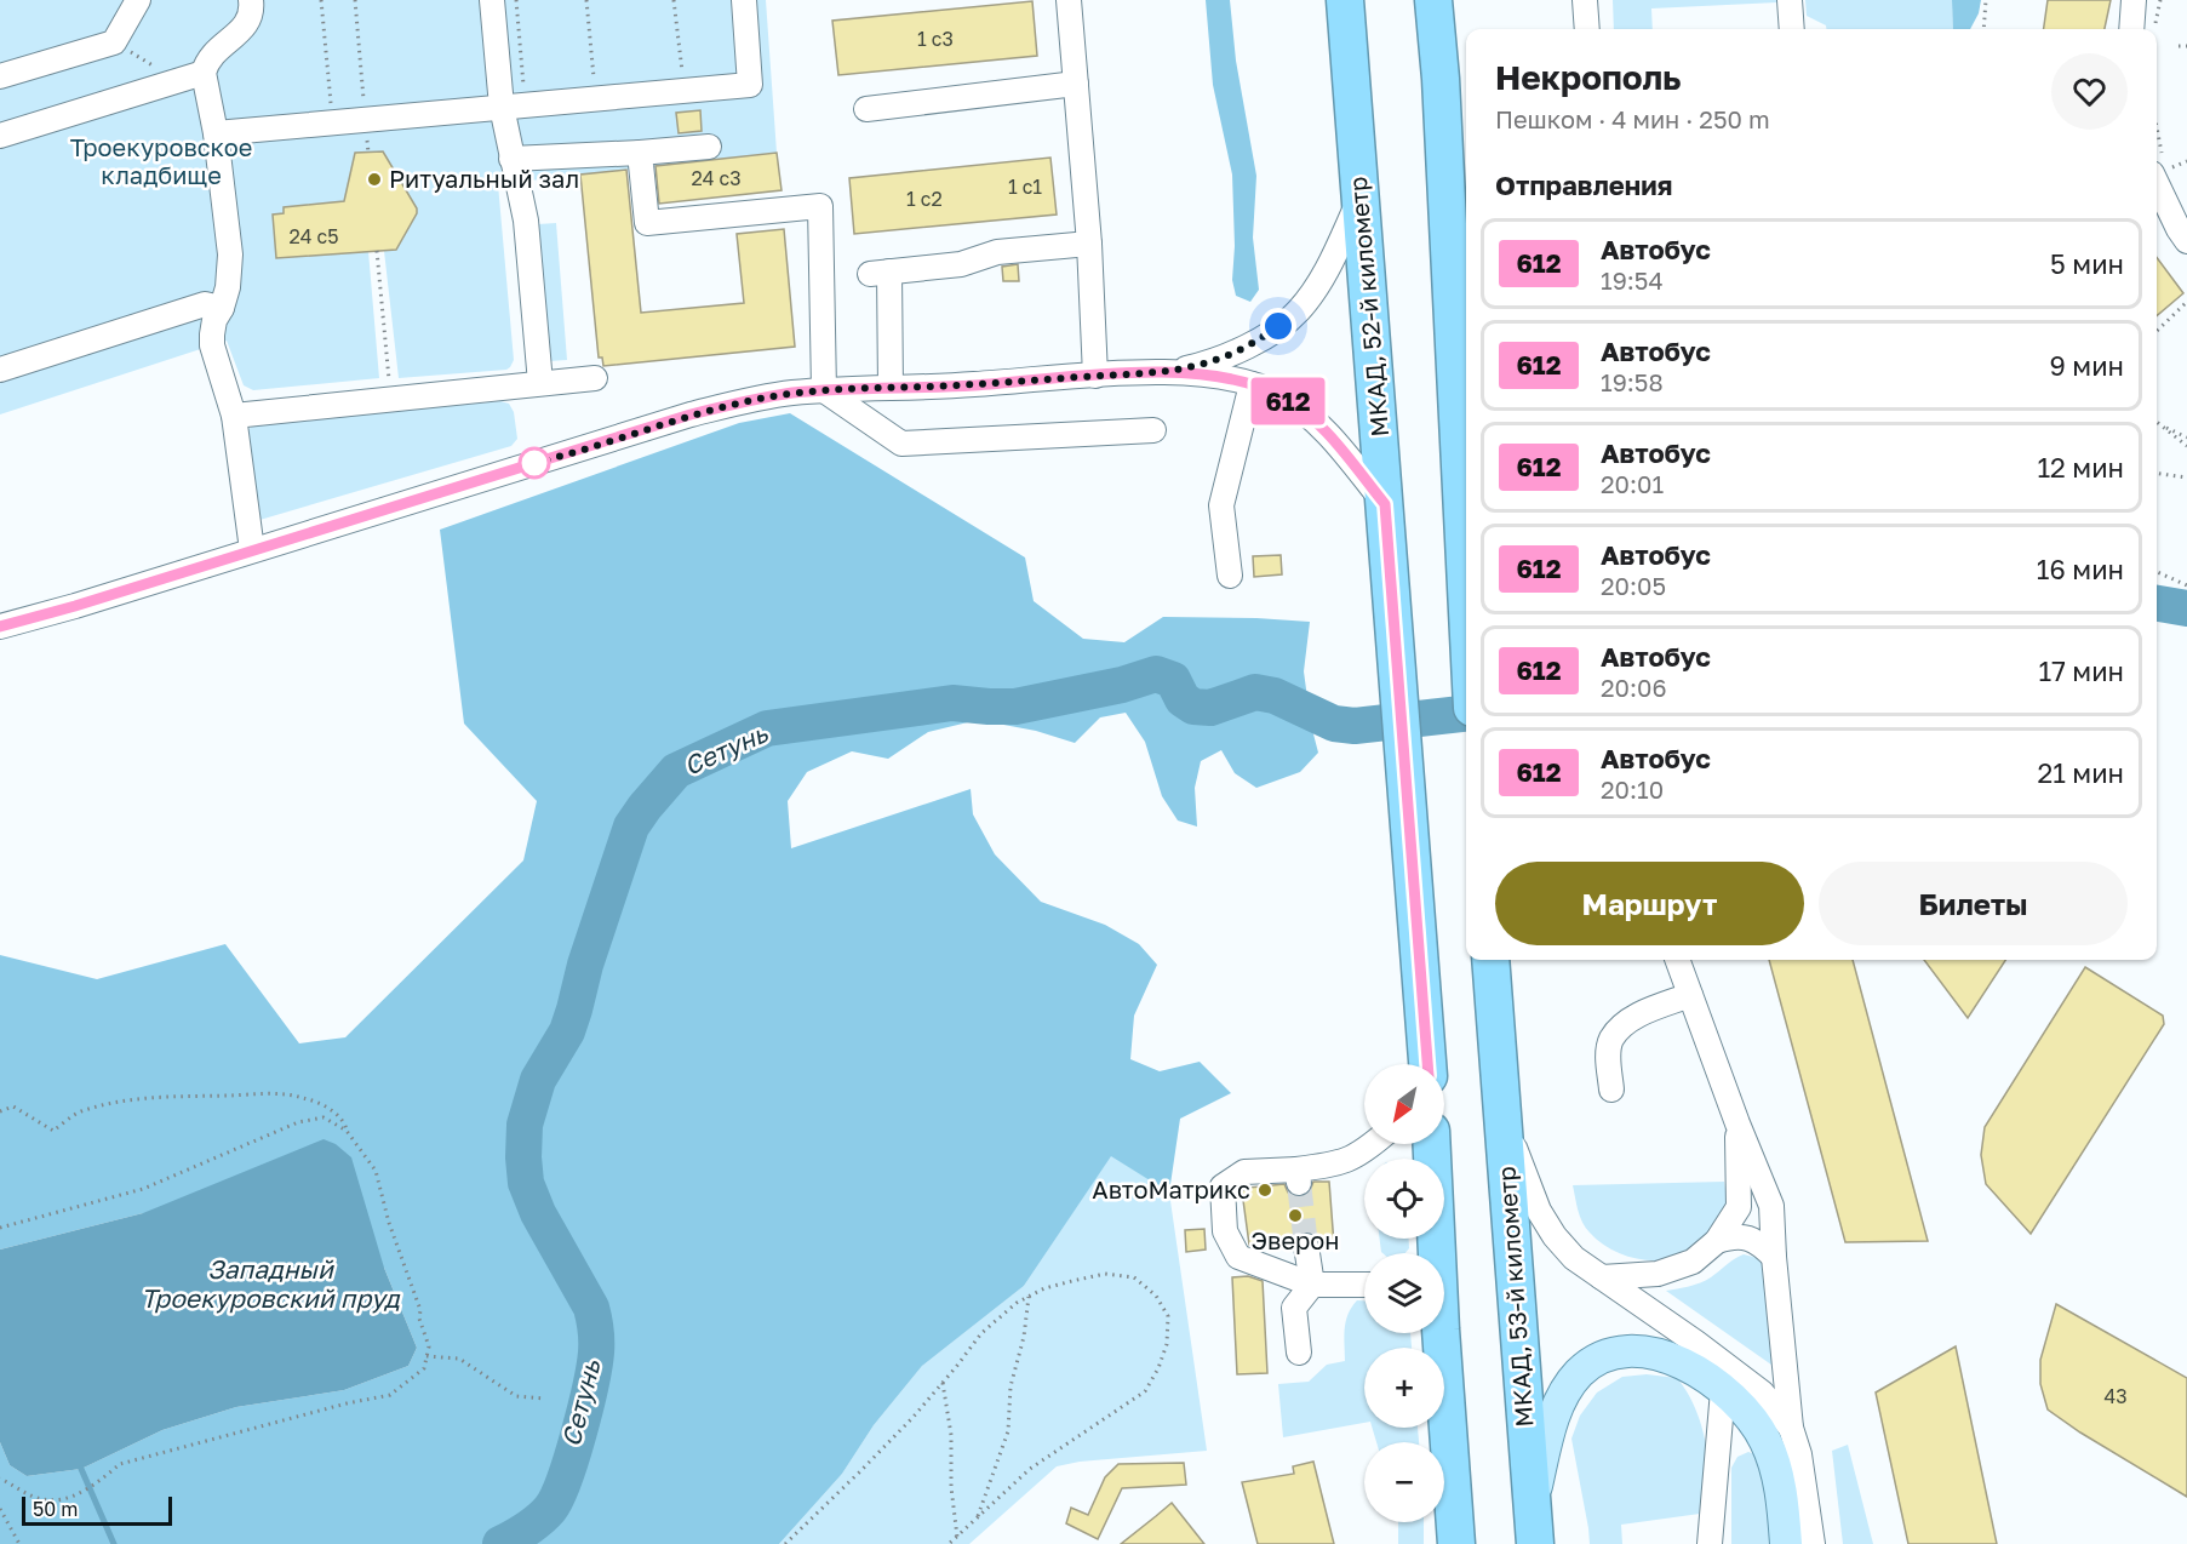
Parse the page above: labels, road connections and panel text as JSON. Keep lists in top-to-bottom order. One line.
{"streets":{"highway":["МКАД, 52-й километр","МКАД, 53-й километр"]},"water":["Сетунь","Западный Троекуровский пруд"],"parks":["Троекуровское кладбище"],"places":["Ритуальный зал","АвтоМатрикс","Эверон"],"lines":["bus line 612"],"house_numbers":["1 с3","24 с3","1 с1","1 с2","24 с5","43"],"scale_bar":"50 m","north":"bottom left","page":{"on_map":"612","heading":[["Некрополь","Пешком · 4 мин · 250 m"],"Отправления"],"list":[{"mark":"612","name":"Автобус","note":"19:54","value":"5 мин"},{"mark":"612","name":"Автобус","note":"19:58","value":"9 мин"},{"mark":"612","name":"Автобус","note":"20:01","value":"12 мин"},{"mark":"612","name":"Автобус","note":"20:05","value":"16 мин"},{"mark":"612","name":"Автобус","note":"20:06","value":"17 мин"},{"mark":"612","name":"Автобус","note":"20:10","value":"21 мин"}],"buttons":["Маршрут","Билеты"],"map_buttons":["+","−"],"scale":"50 m"}}
